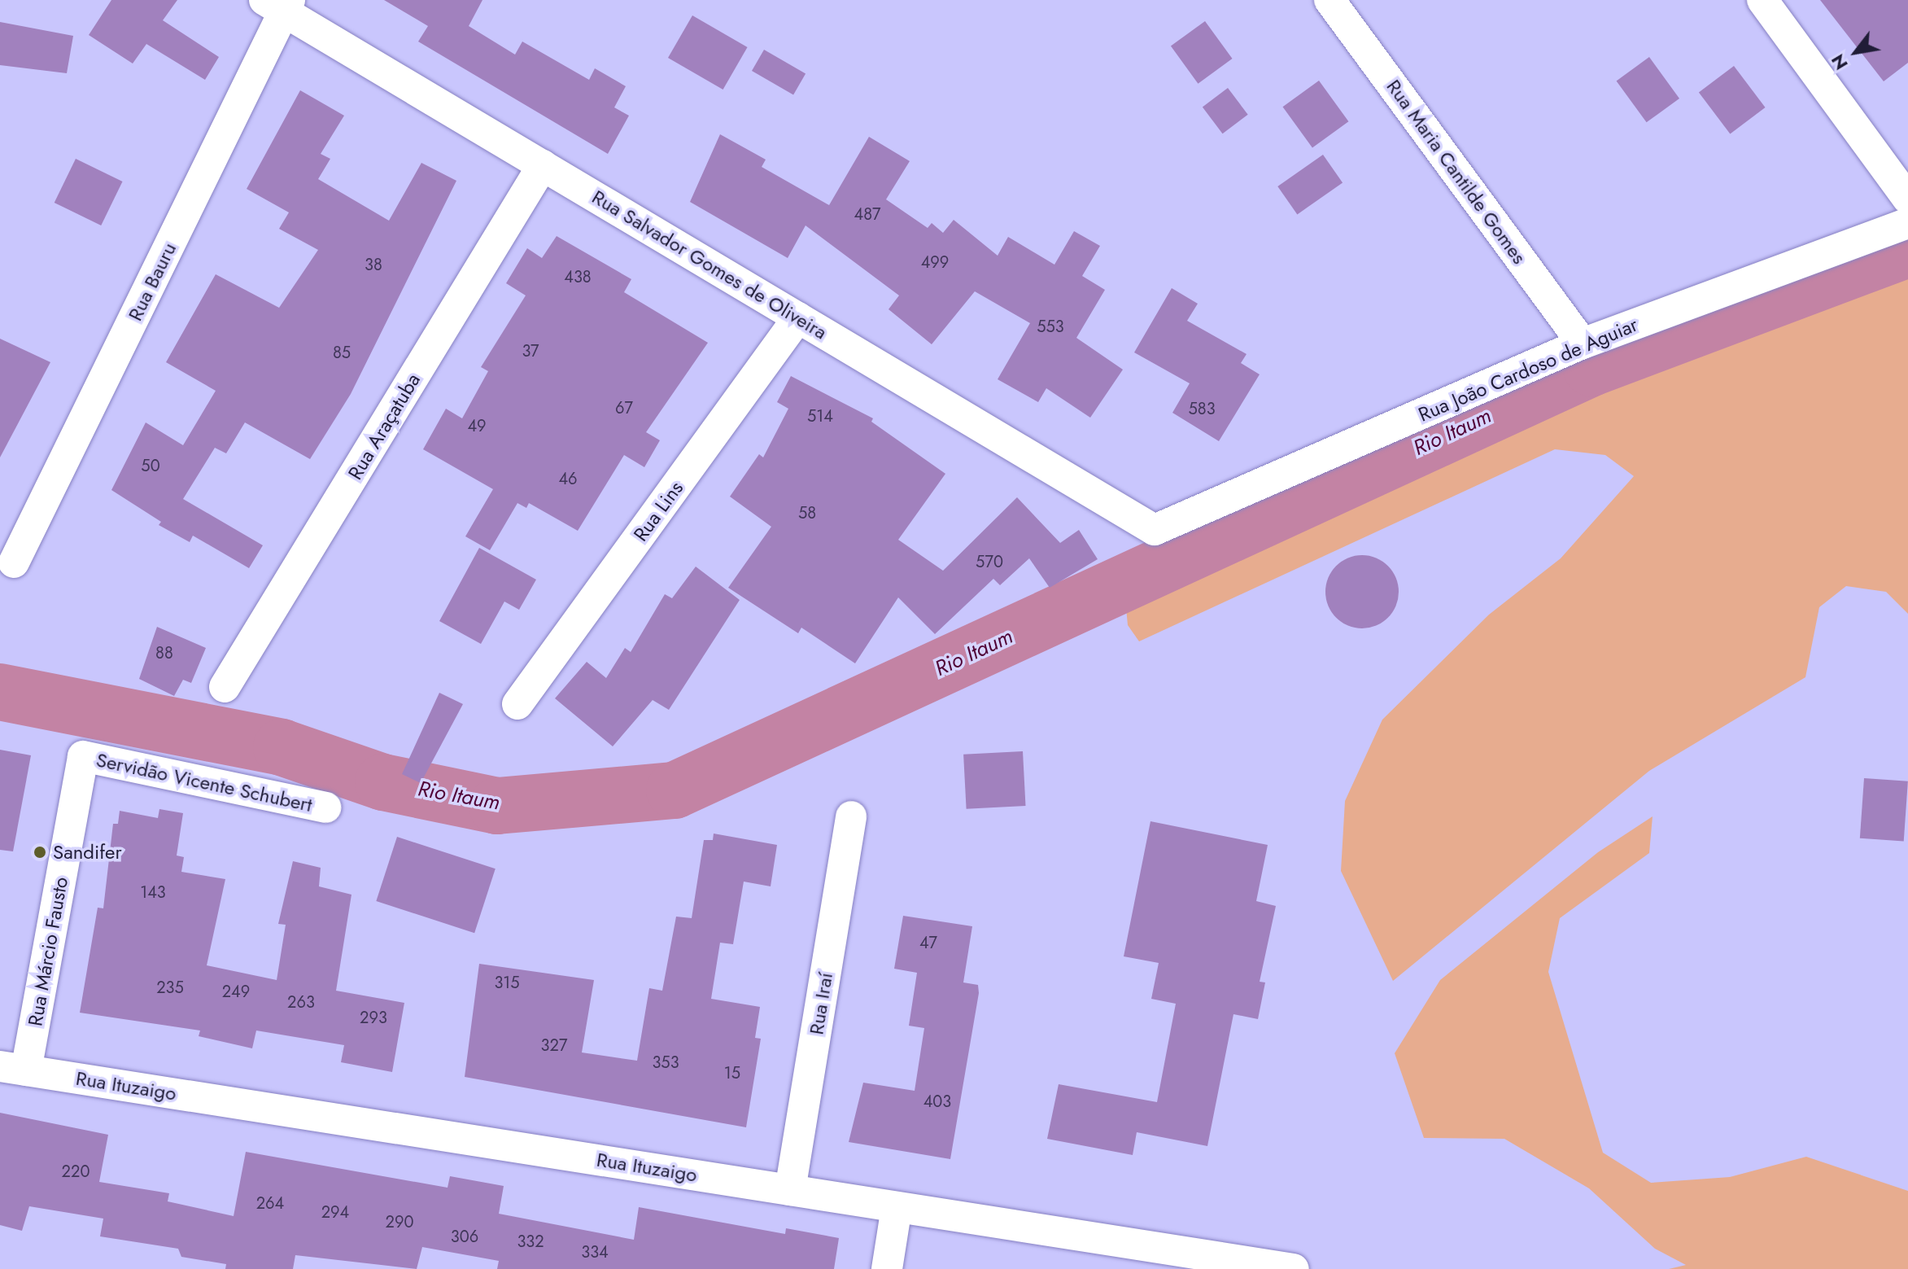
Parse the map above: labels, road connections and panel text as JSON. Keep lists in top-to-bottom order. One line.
{"streets":{"street":["Rua Maria Cantilde Gomes","Rua Salvador Gomes de Oliveira","Rua Bauru","Rua João Cardoso de Aguiar","Rua Araçatuba","Rua Lins","Servidão Vicente Schubert","Rua Márcio Fausto","Rua Iraí","Rua Ituzaigo"]},"crossings":[["Rua Maria Cantilde Gomes","Rua João Cardoso de Aguiar"],["Rua Salvador Gomes de Oliveira","Rua Bauru"],["Rua Salvador Gomes de Oliveira","Rua João Cardoso de Aguiar"],["Rua Salvador Gomes de Oliveira","Rua Araçatuba"],["Rua Salvador Gomes de Oliveira","Rua Lins"],["Servidão Vicente Schubert","Rua Márcio Fausto"],["Rua Márcio Fausto","Rua Ituzaigo"],["Rua Iraí","Rua Ituzaigo"]],"water":["Rio Itaum"],"places":["Sandifer"],"house_numbers":["487","499","38","438","553","37","85","67","583","514","49","50","46","58","570","88","143","47","315","235","249","263","293","327","353","15","403","220","264","294","290","306","332","334"],"north":"bottom left"}
